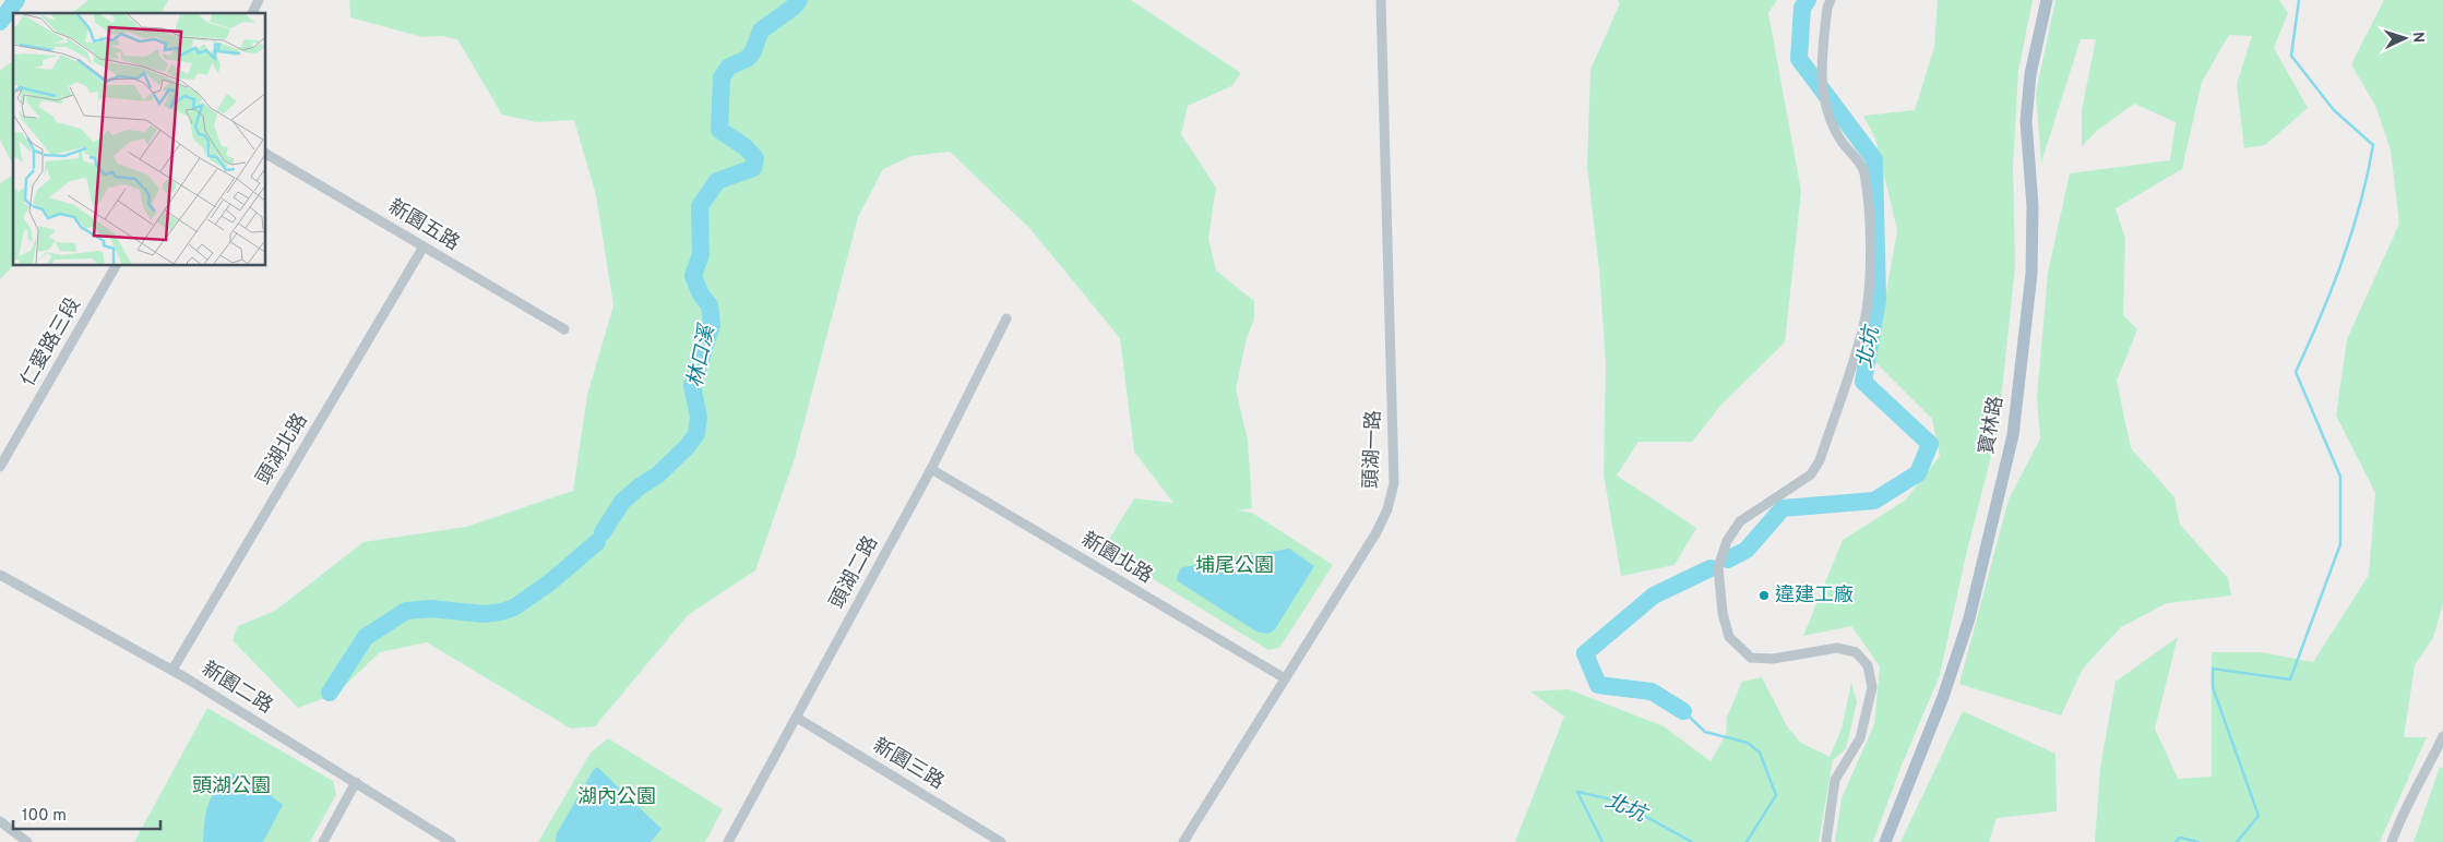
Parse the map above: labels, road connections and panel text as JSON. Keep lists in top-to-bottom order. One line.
{"streets":{"main road":["寶林路"],"street":["新園五路","仁愛路三段","頭湖北路","頭湖一路","新園北路","頭湖二路","新園二路","新園三路"]},"crossings":[["新園五路","頭湖北路"],["頭湖北路","新園二路"],["頭湖一路","新園北路"],["新園北路","頭湖二路"],["頭湖二路","新園三路"]],"water":["北坑","林口溪"],"parks":["埔尾公園","頭湖公園","湖內公園"],"places":["違建工廠"],"scale_bar":"100 m","north":"right"}
